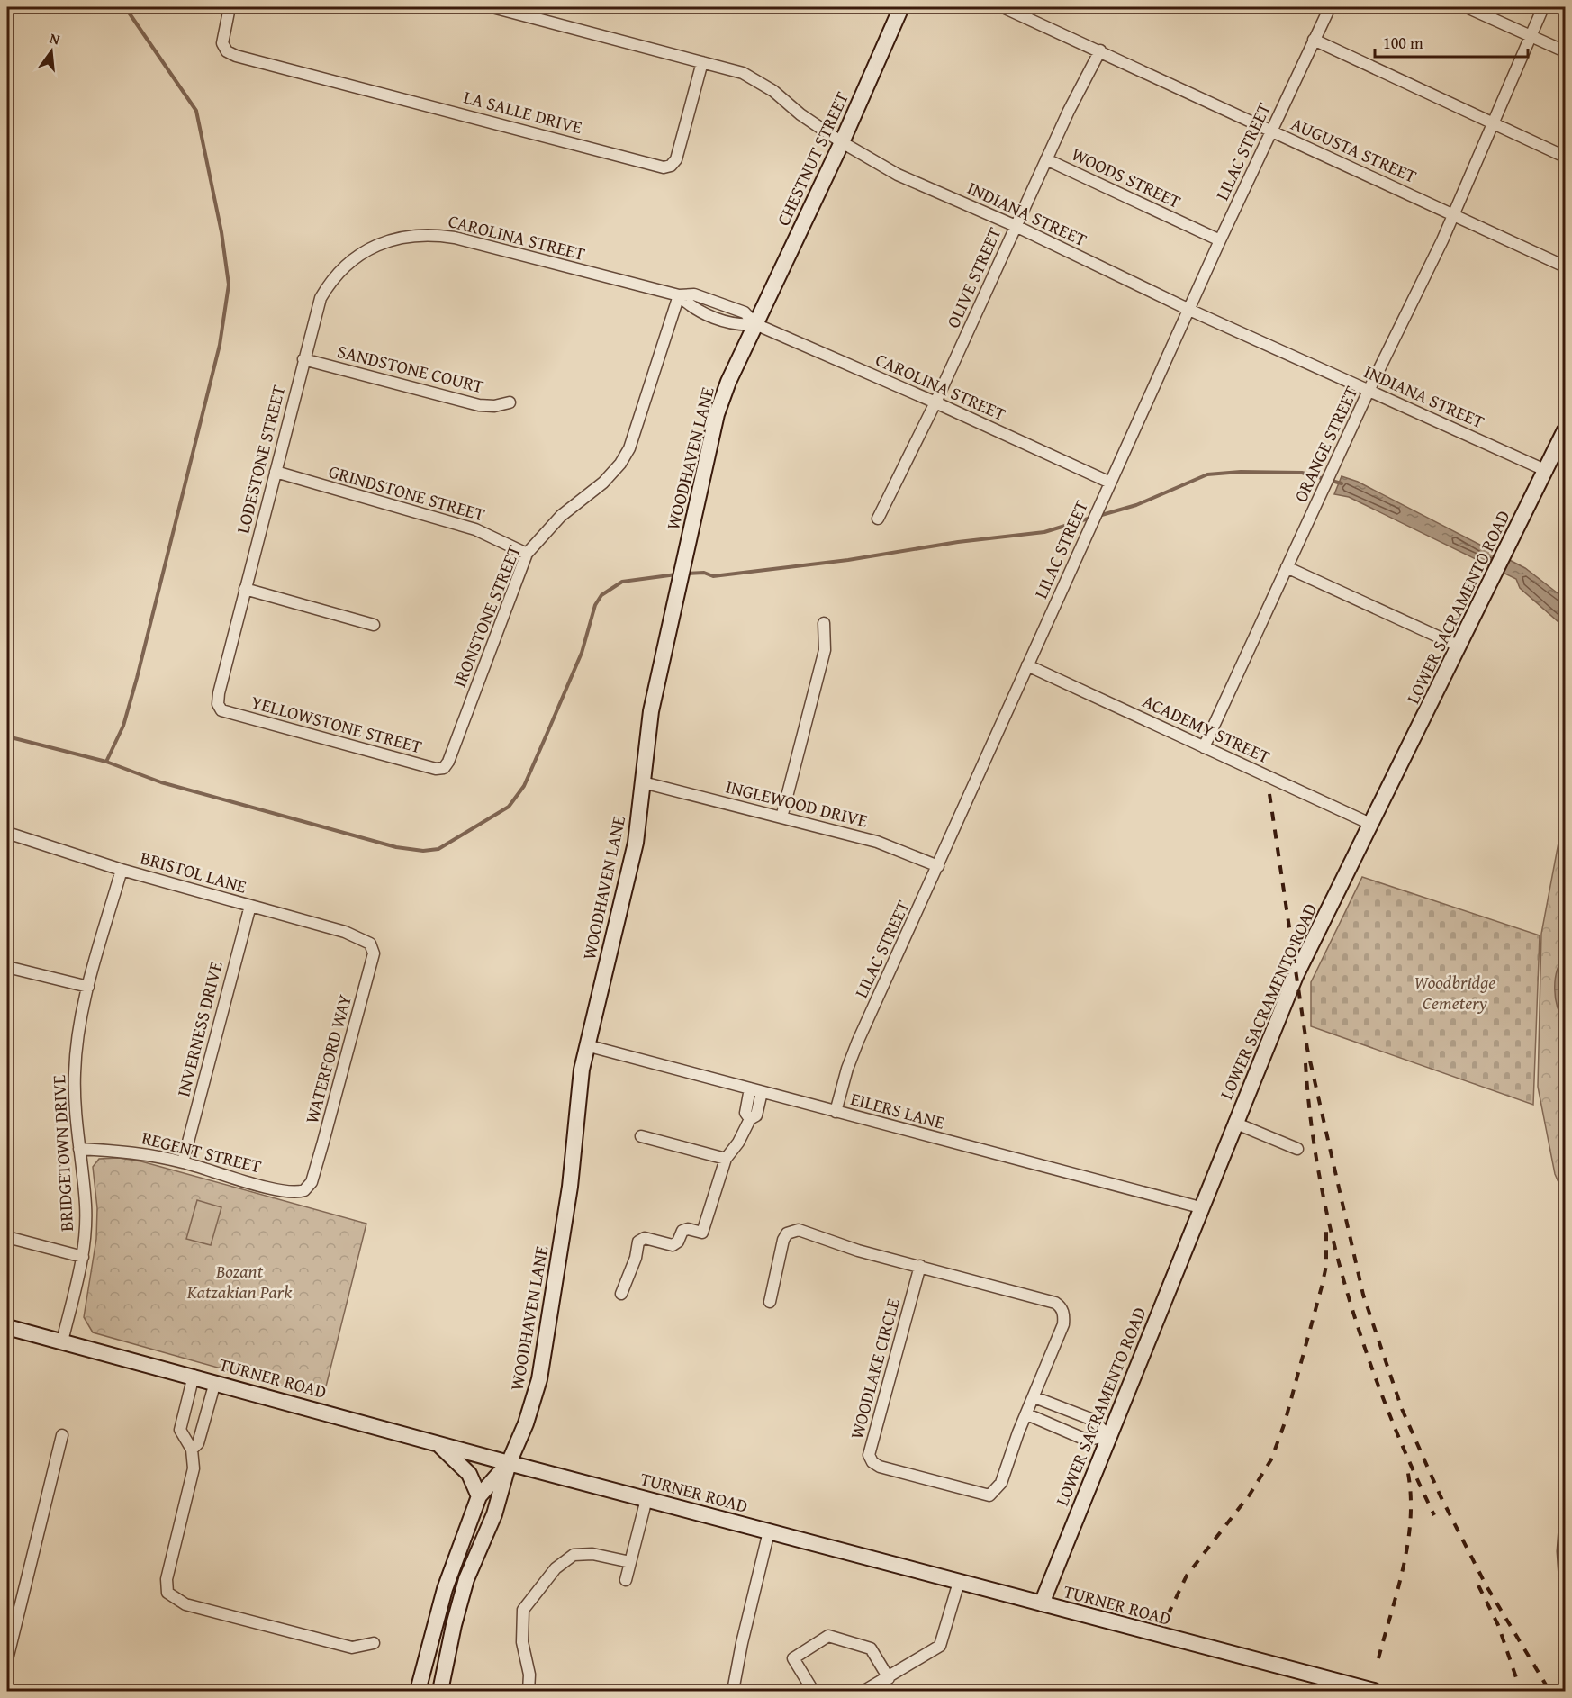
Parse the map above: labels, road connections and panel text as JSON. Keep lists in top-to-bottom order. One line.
{"streets":{"main road":["CHESTNUT STREET","WOODHAVEN LANE","LOWER SACRAMENTO ROAD","TURNER ROAD"],"street":["LA SALLE DRIVE","AUGUSTA STREET","LILAC STREET","WOODS STREET","INDIANA STREET","CAROLINA STREET","OLIVE STREET","SANDSTONE COURT","ORANGE STREET","LODESTONE STREET","GRINDSTONE STREET","IRONSTONE STREET","YELLOWSTONE STREET","ACADEMY STREET","INGLEWOOD DRIVE","BRISTOL LANE","INVERNESS DRIVE","WATERFORD WAY","EILERS LANE","REGENT STREET","BRIDGETOWN DRIVE","WOODLAKE CIRCLE"]},"crossings":[["LA SALLE DRIVE","INDIANA STREET"],["AUGUSTA STREET","LILAC STREET"],["AUGUSTA STREET","OLIVE STREET"],["AUGUSTA STREET","ORANGE STREET"],["LILAC STREET","WOODS STREET"],["LILAC STREET","INDIANA STREET"],["LILAC STREET","CAROLINA STREET"],["LILAC STREET","ACADEMY STREET"],["LILAC STREET","INGLEWOOD DRIVE"],["LILAC STREET","EILERS LANE"],["CHESTNUT STREET","INDIANA STREET"],["CHESTNUT STREET","CAROLINA STREET"],["CHESTNUT STREET","WOODHAVEN LANE"],["WOODS STREET","OLIVE STREET"],["INDIANA STREET","OLIVE STREET"],["INDIANA STREET","ORANGE STREET"],["INDIANA STREET","LOWER SACRAMENTO ROAD"],["CAROLINA STREET","OLIVE STREET"],["CAROLINA STREET","WOODHAVEN LANE"],["CAROLINA STREET","LODESTONE STREET"],["CAROLINA STREET","IRONSTONE STREET"],["SANDSTONE COURT","LODESTONE STREET"],["ORANGE STREET","ACADEMY STREET"],["WOODHAVEN LANE","INGLEWOOD DRIVE"],["WOODHAVEN LANE","EILERS LANE"],["WOODHAVEN LANE","TURNER ROAD"],["LODESTONE STREET","GRINDSTONE STREET"],["LODESTONE STREET","YELLOWSTONE STREET"],["GRINDSTONE STREET","IRONSTONE STREET"],["LOWER SACRAMENTO ROAD","ACADEMY STREET"],["LOWER SACRAMENTO ROAD","EILERS LANE"],["LOWER SACRAMENTO ROAD","TURNER ROAD"],["IRONSTONE STREET","YELLOWSTONE STREET"],["BRISTOL LANE","INVERNESS DRIVE"],["BRISTOL LANE","WATERFORD WAY"],["BRISTOL LANE","BRIDGETOWN DRIVE"],["INVERNESS DRIVE","REGENT STREET"],["WATERFORD WAY","REGENT STREET"],["REGENT STREET","BRIDGETOWN DRIVE"],["BRIDGETOWN DRIVE","TURNER ROAD"]],"parks":["Woodbridge Cemetery","Bozant Katzakian Park"],"scale_bar":"100 m","north":"top"}
